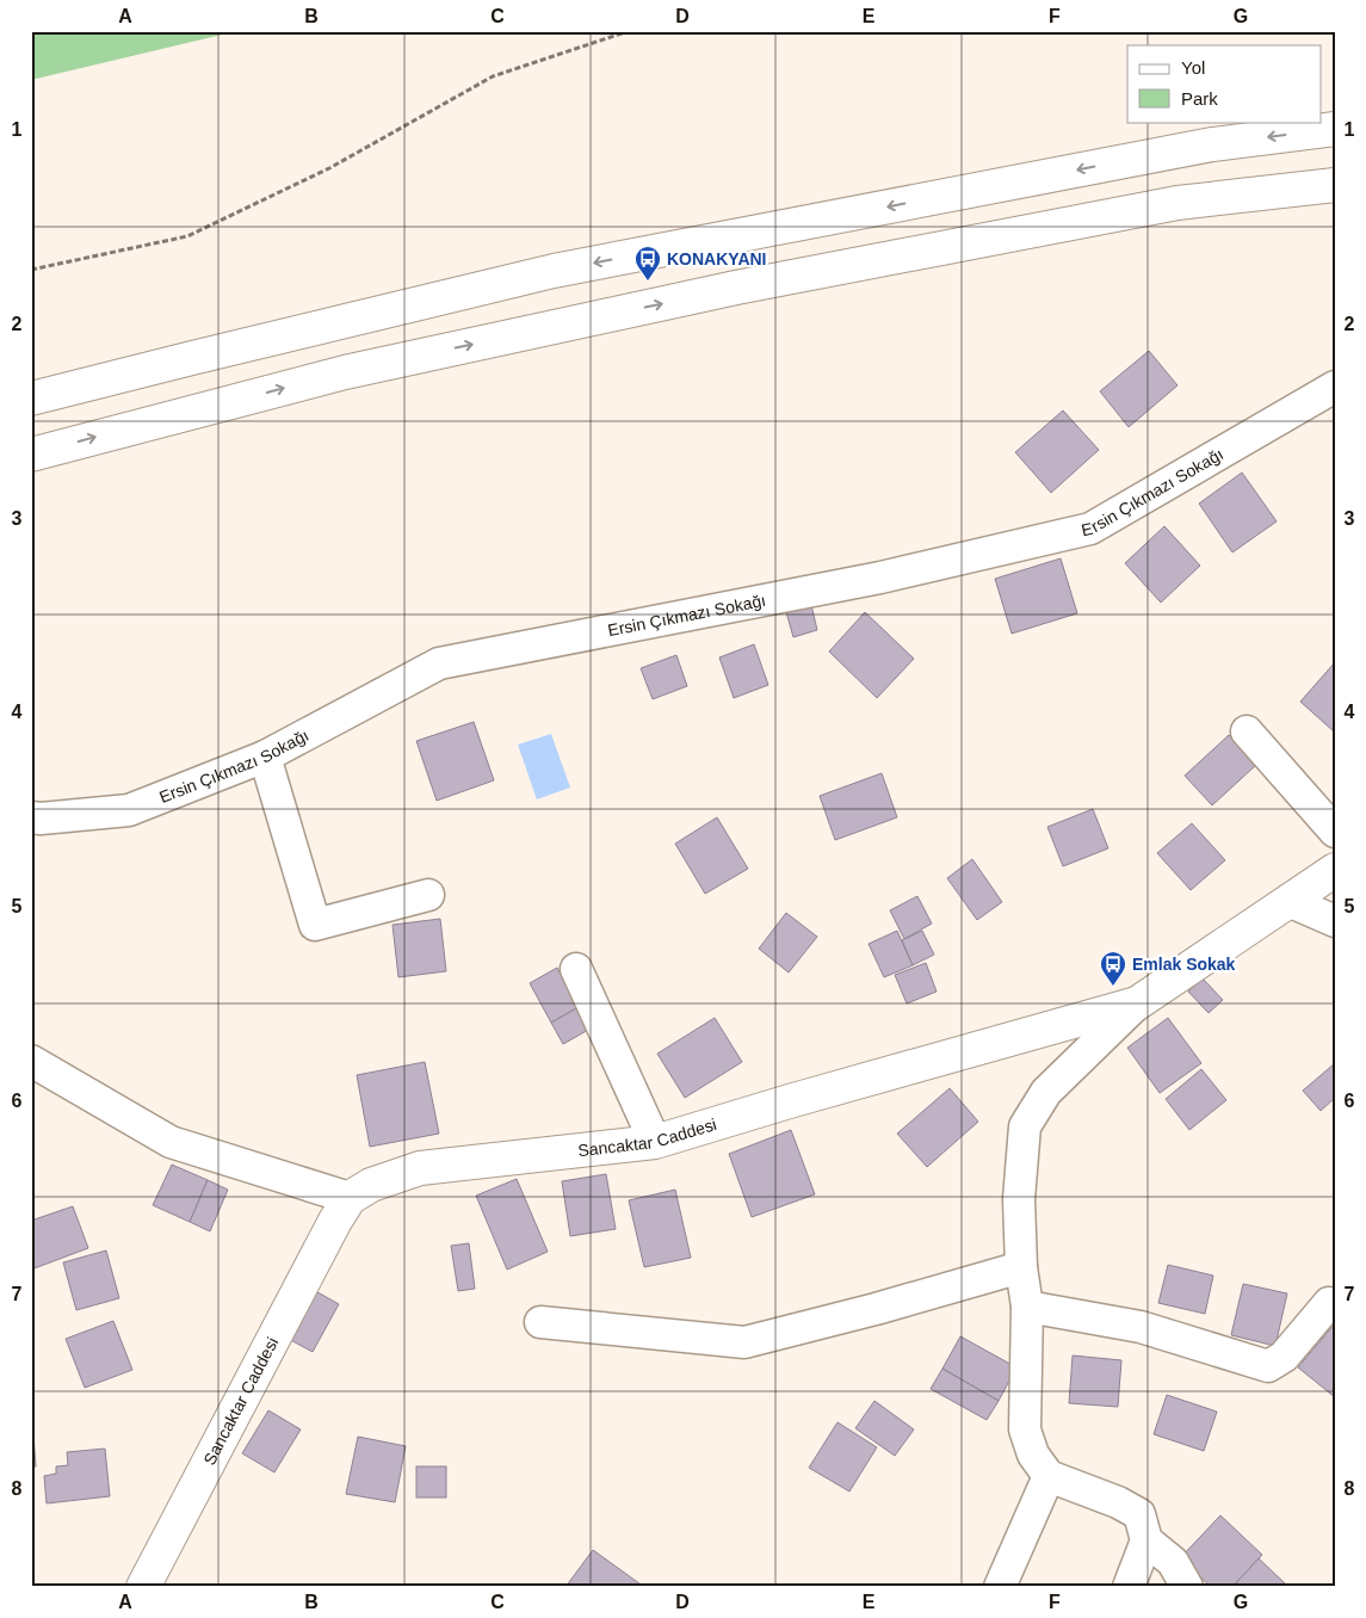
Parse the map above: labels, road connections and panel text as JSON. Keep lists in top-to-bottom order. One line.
{"streets":{"main road":["Sancaktar Caddesi"],"street":["Ersin Çıkmazı Sokağı"]},"places":{"bus stop":["KONAKYANI","Emlak Sokak"]},"legend":["Yol","Park"],"grid":{"columns":["A","B","C","D","E","F","G"],"rows":["1","2","3","4","5","6","7","8"]}}
